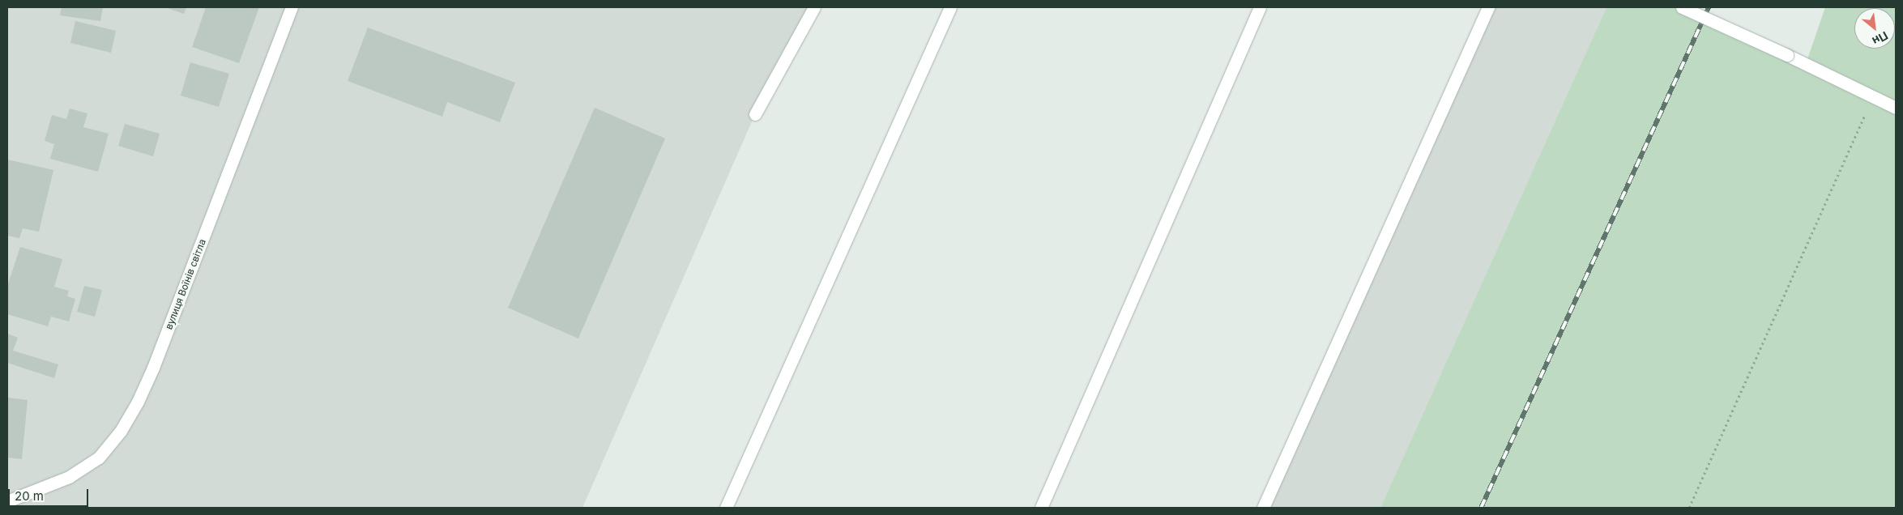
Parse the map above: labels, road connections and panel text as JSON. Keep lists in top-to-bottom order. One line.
{"streets":{"street":["вулиця Воїнів світла"]},"scale_bar":"20 m","north":"bottom right"}
